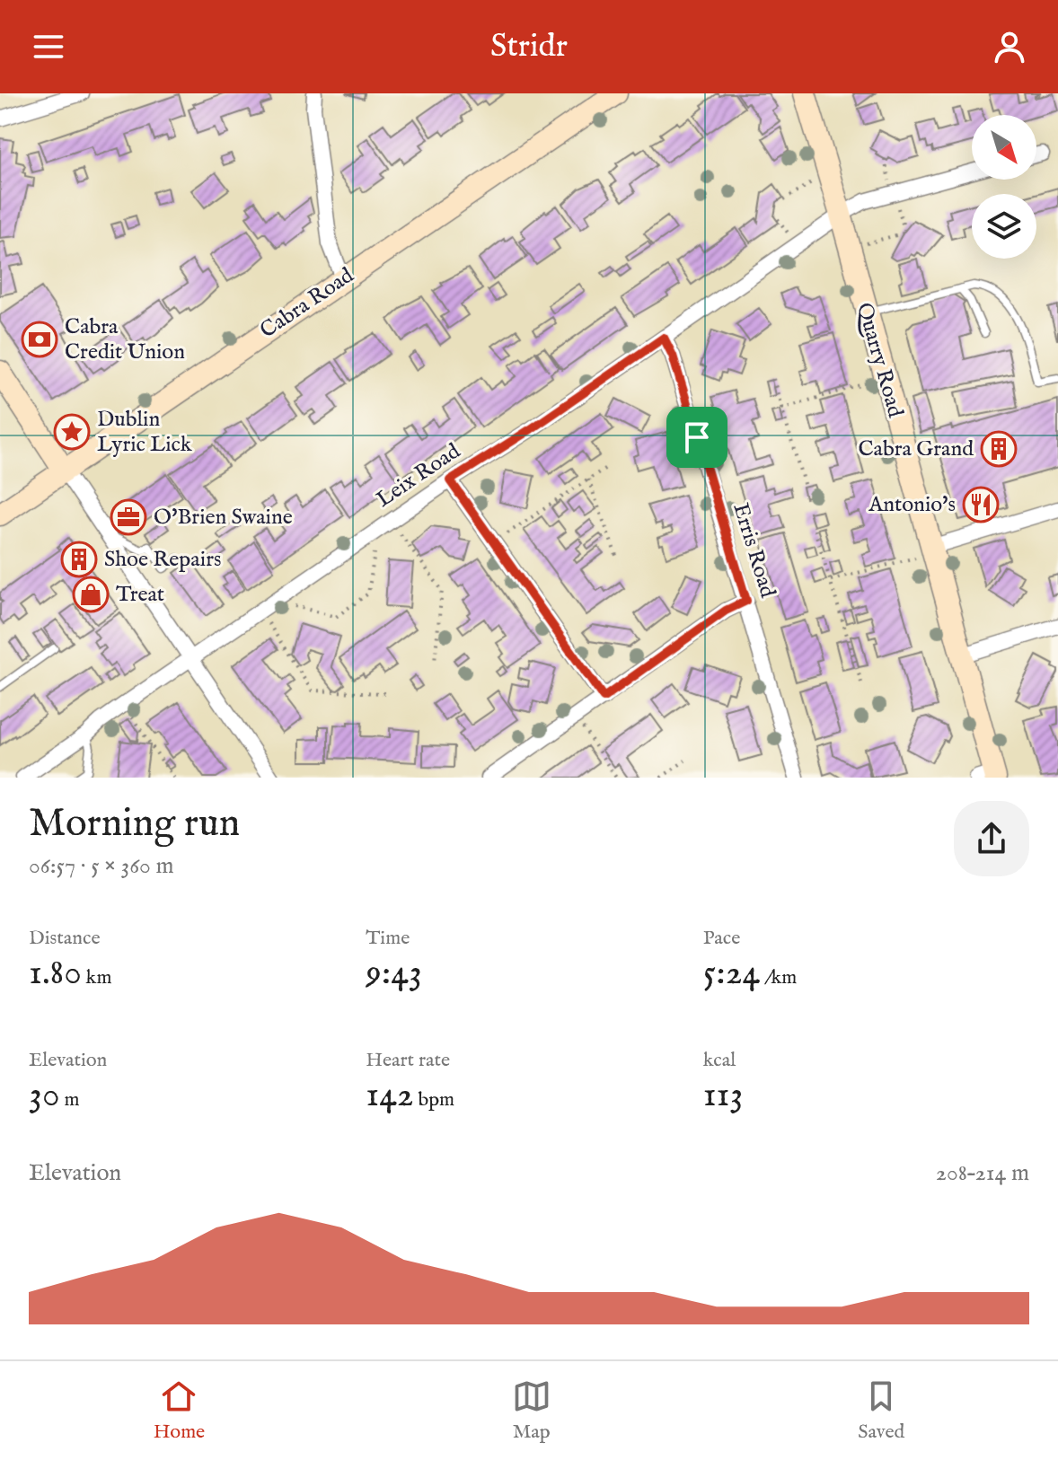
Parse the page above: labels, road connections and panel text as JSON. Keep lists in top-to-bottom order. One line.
{"streets":{"street":["Cabra Road","Quarry Road","Leix Road","Erris Road"]},"crossings":[["Quarry Road","Leix Road"],["Leix Road","Erris Road"]],"places":{"bank":["Cabra Credit Union"],"place":["Dublin Lyric Lick"],"building":["Cabra Grand","Shoe Repairs"],"restaurant":["Antonio's"],"office":["O'Brien Swaine"],"shop":["Treat"]},"north":"bottom right","page":{"header":"Stridr","heading":["Morning run","06:57 · 5 × 360 m"],"stats":[["Distance","1.80 km"],["Time","9:43"],["Pace","5:24 /km"],["Elevation","30 m"],["Heart rate","142 bpm"],["kcal","113"]],"chart":["Elevation","208–214 m"],"tabs":["Home","Map","Saved"]}}
